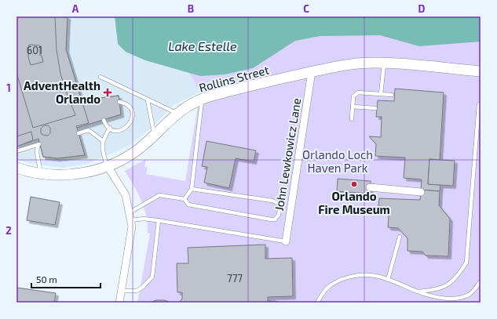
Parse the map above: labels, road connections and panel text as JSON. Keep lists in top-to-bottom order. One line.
{"streets":{"street":["Rollins Street","John Lewkowicz Lane"]},"crossings":[["Rollins Street","John Lewkowicz Lane"]],"water":["Lake Estelle"],"parks":["Orlando Loch Haven Park"],"places":{"health":["AdventHealth Orlando"],"other":["Orlando Fire Museum"]},"house_numbers":["601","777"],"scale_bar":"50 m","grid":{"columns":["A","B","C","D"],"rows":["1","2"]}}
